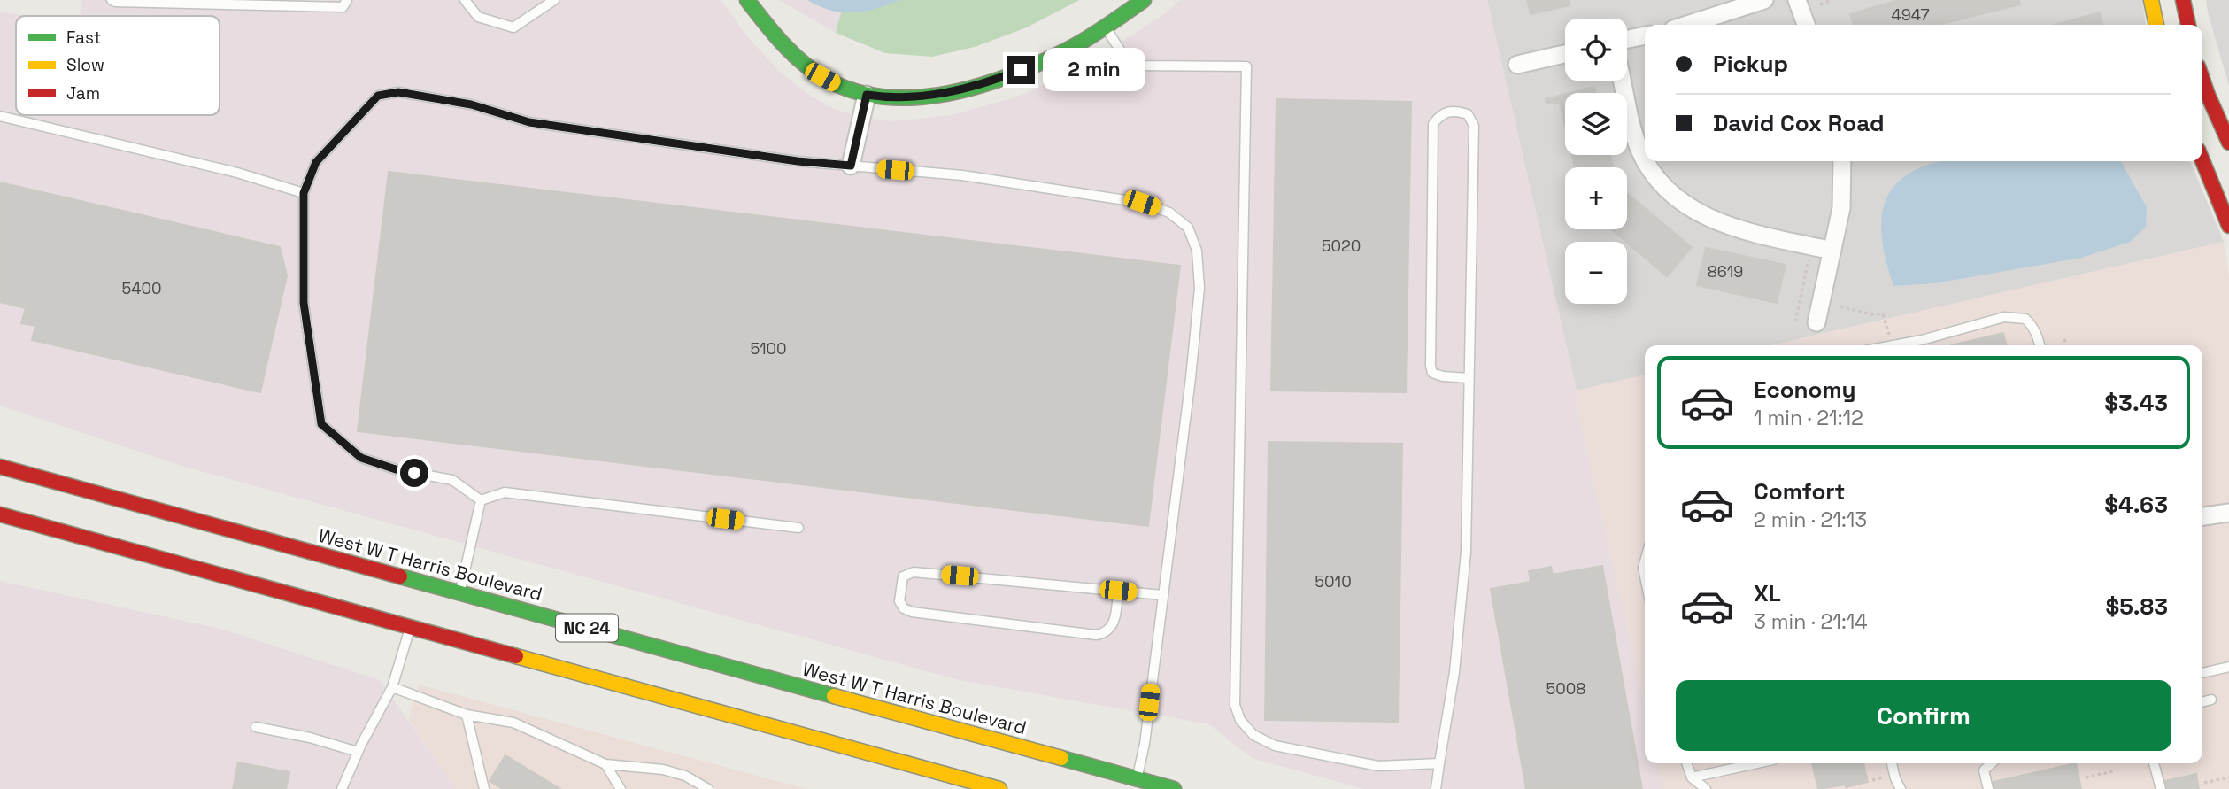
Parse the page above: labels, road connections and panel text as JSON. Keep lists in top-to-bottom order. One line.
{"streets":{"main road":["West W T Harris Boulevard","NC 24"]},"house_numbers":["4947","5020","8619","5400","5100","5010","5008"],"legend":["Fast","Slow","Jam"],"page":{"map_buttons":["+","−"],"banner":["Pickup","David Cox Road"],"bubble":"2 min","list":[{"name":"Economy","note":"1 min · 21:12","value":"$3.43"},{"name":"Comfort","note":"2 min · 21:13","value":"$4.63"},{"name":"XL","note":"3 min · 21:14","value":"$5.83"}],"buttons":"Confirm"}}
